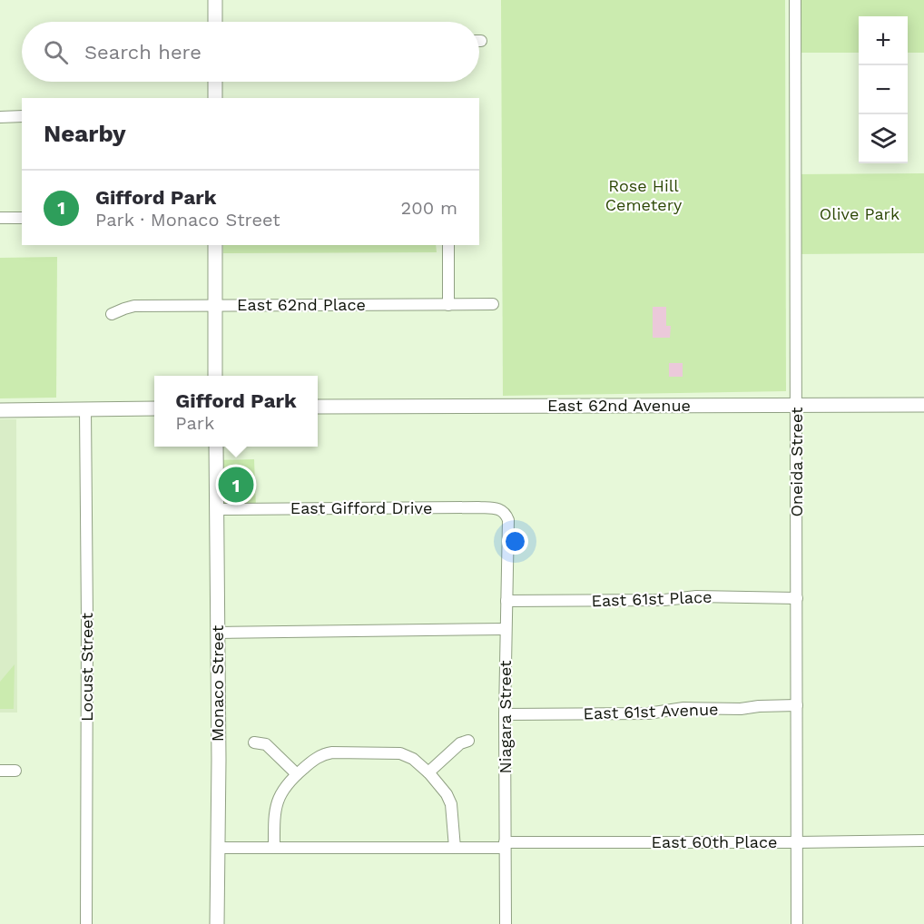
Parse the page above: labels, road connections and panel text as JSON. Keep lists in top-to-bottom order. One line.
{"streets":{"street":["East 62nd Place","East 62nd Avenue","Oneida Street","East Gifford Drive","East 61st Place","Locust Street","Monaco Street","East 61st Avenue","Niagara Street","East 60th Place"]},"crossings":[["East 62nd Avenue","Oneida Street"],["Oneida Street","East 61st Place"],["Oneida Street","East 61st Avenue"],["Oneida Street","East 60th Place"],["East Gifford Drive","Monaco Street"],["East Gifford Drive","Niagara Street"],["East 61st Place","Niagara Street"],["Monaco Street","East 60th Place"],["East 61st Avenue","Niagara Street"],["Niagara Street","East 60th Place"]],"parks":["Rose Hill Cemetery","Olive Park"],"page":{"map_buttons":["+","−"],"search":"Search here","heading":"Nearby","list":[{"mark":"1","name":"Gifford Park","note":"Park · Monaco Street","value":"200 m"}],"popup":["Gifford Park","Park"],"pins":"1"}}
